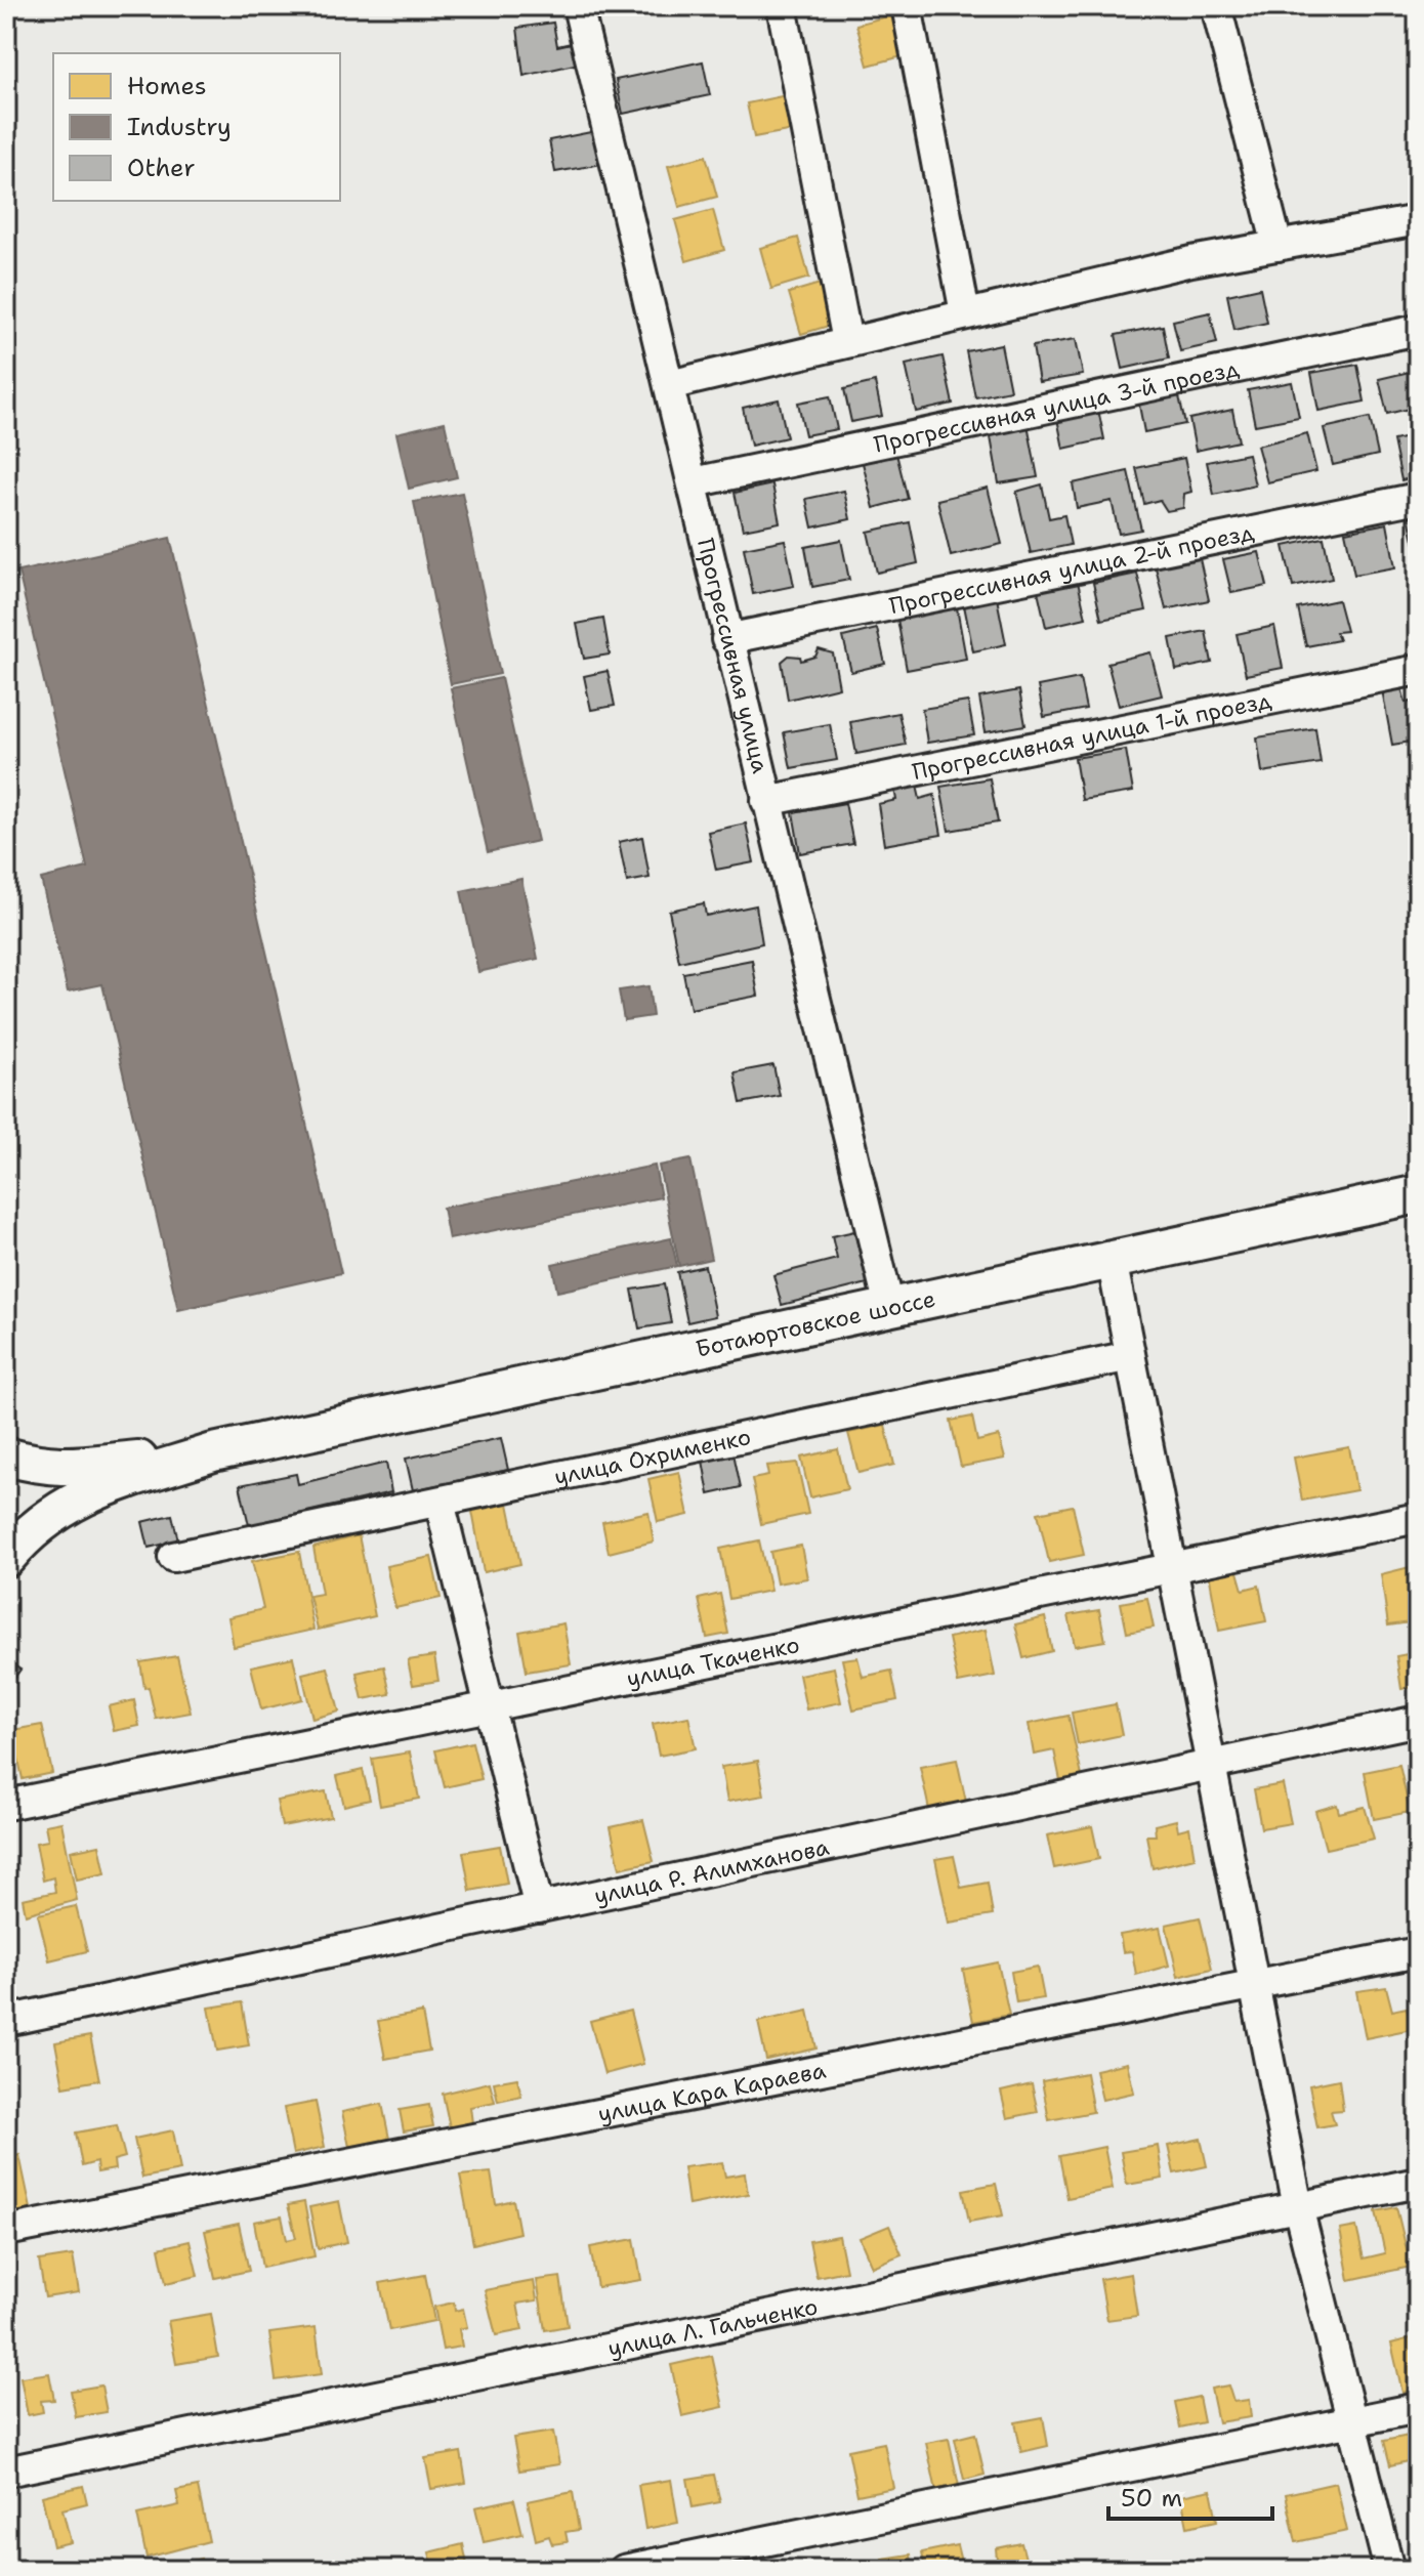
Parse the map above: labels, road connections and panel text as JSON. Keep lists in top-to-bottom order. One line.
{"streets":{"main road":["Ботаюртовское шоссе"],"street":["Прогрессивная улица 3-й проезд","Прогрессивная улица 2-й проезд","Прогрессивная улица","Прогрессивная улица 1-й проезд","улица Охрименко","улица Ткаченко","улица Р. Алимханова","улица Кара Караева","улица Л. Гальченко"]},"crossings":[["Прогрессивная улица 3-й проезд","Прогрессивная улица"],["Прогрессивная улица 2-й проезд","Прогрессивная улица"],["Прогрессивная улица","Прогрессивная улица 1-й проезд"],["Прогрессивная улица","Ботаюртовское шоссе"]],"legend":["Homes","Industry","Other"],"scale_bar":"50 m"}
